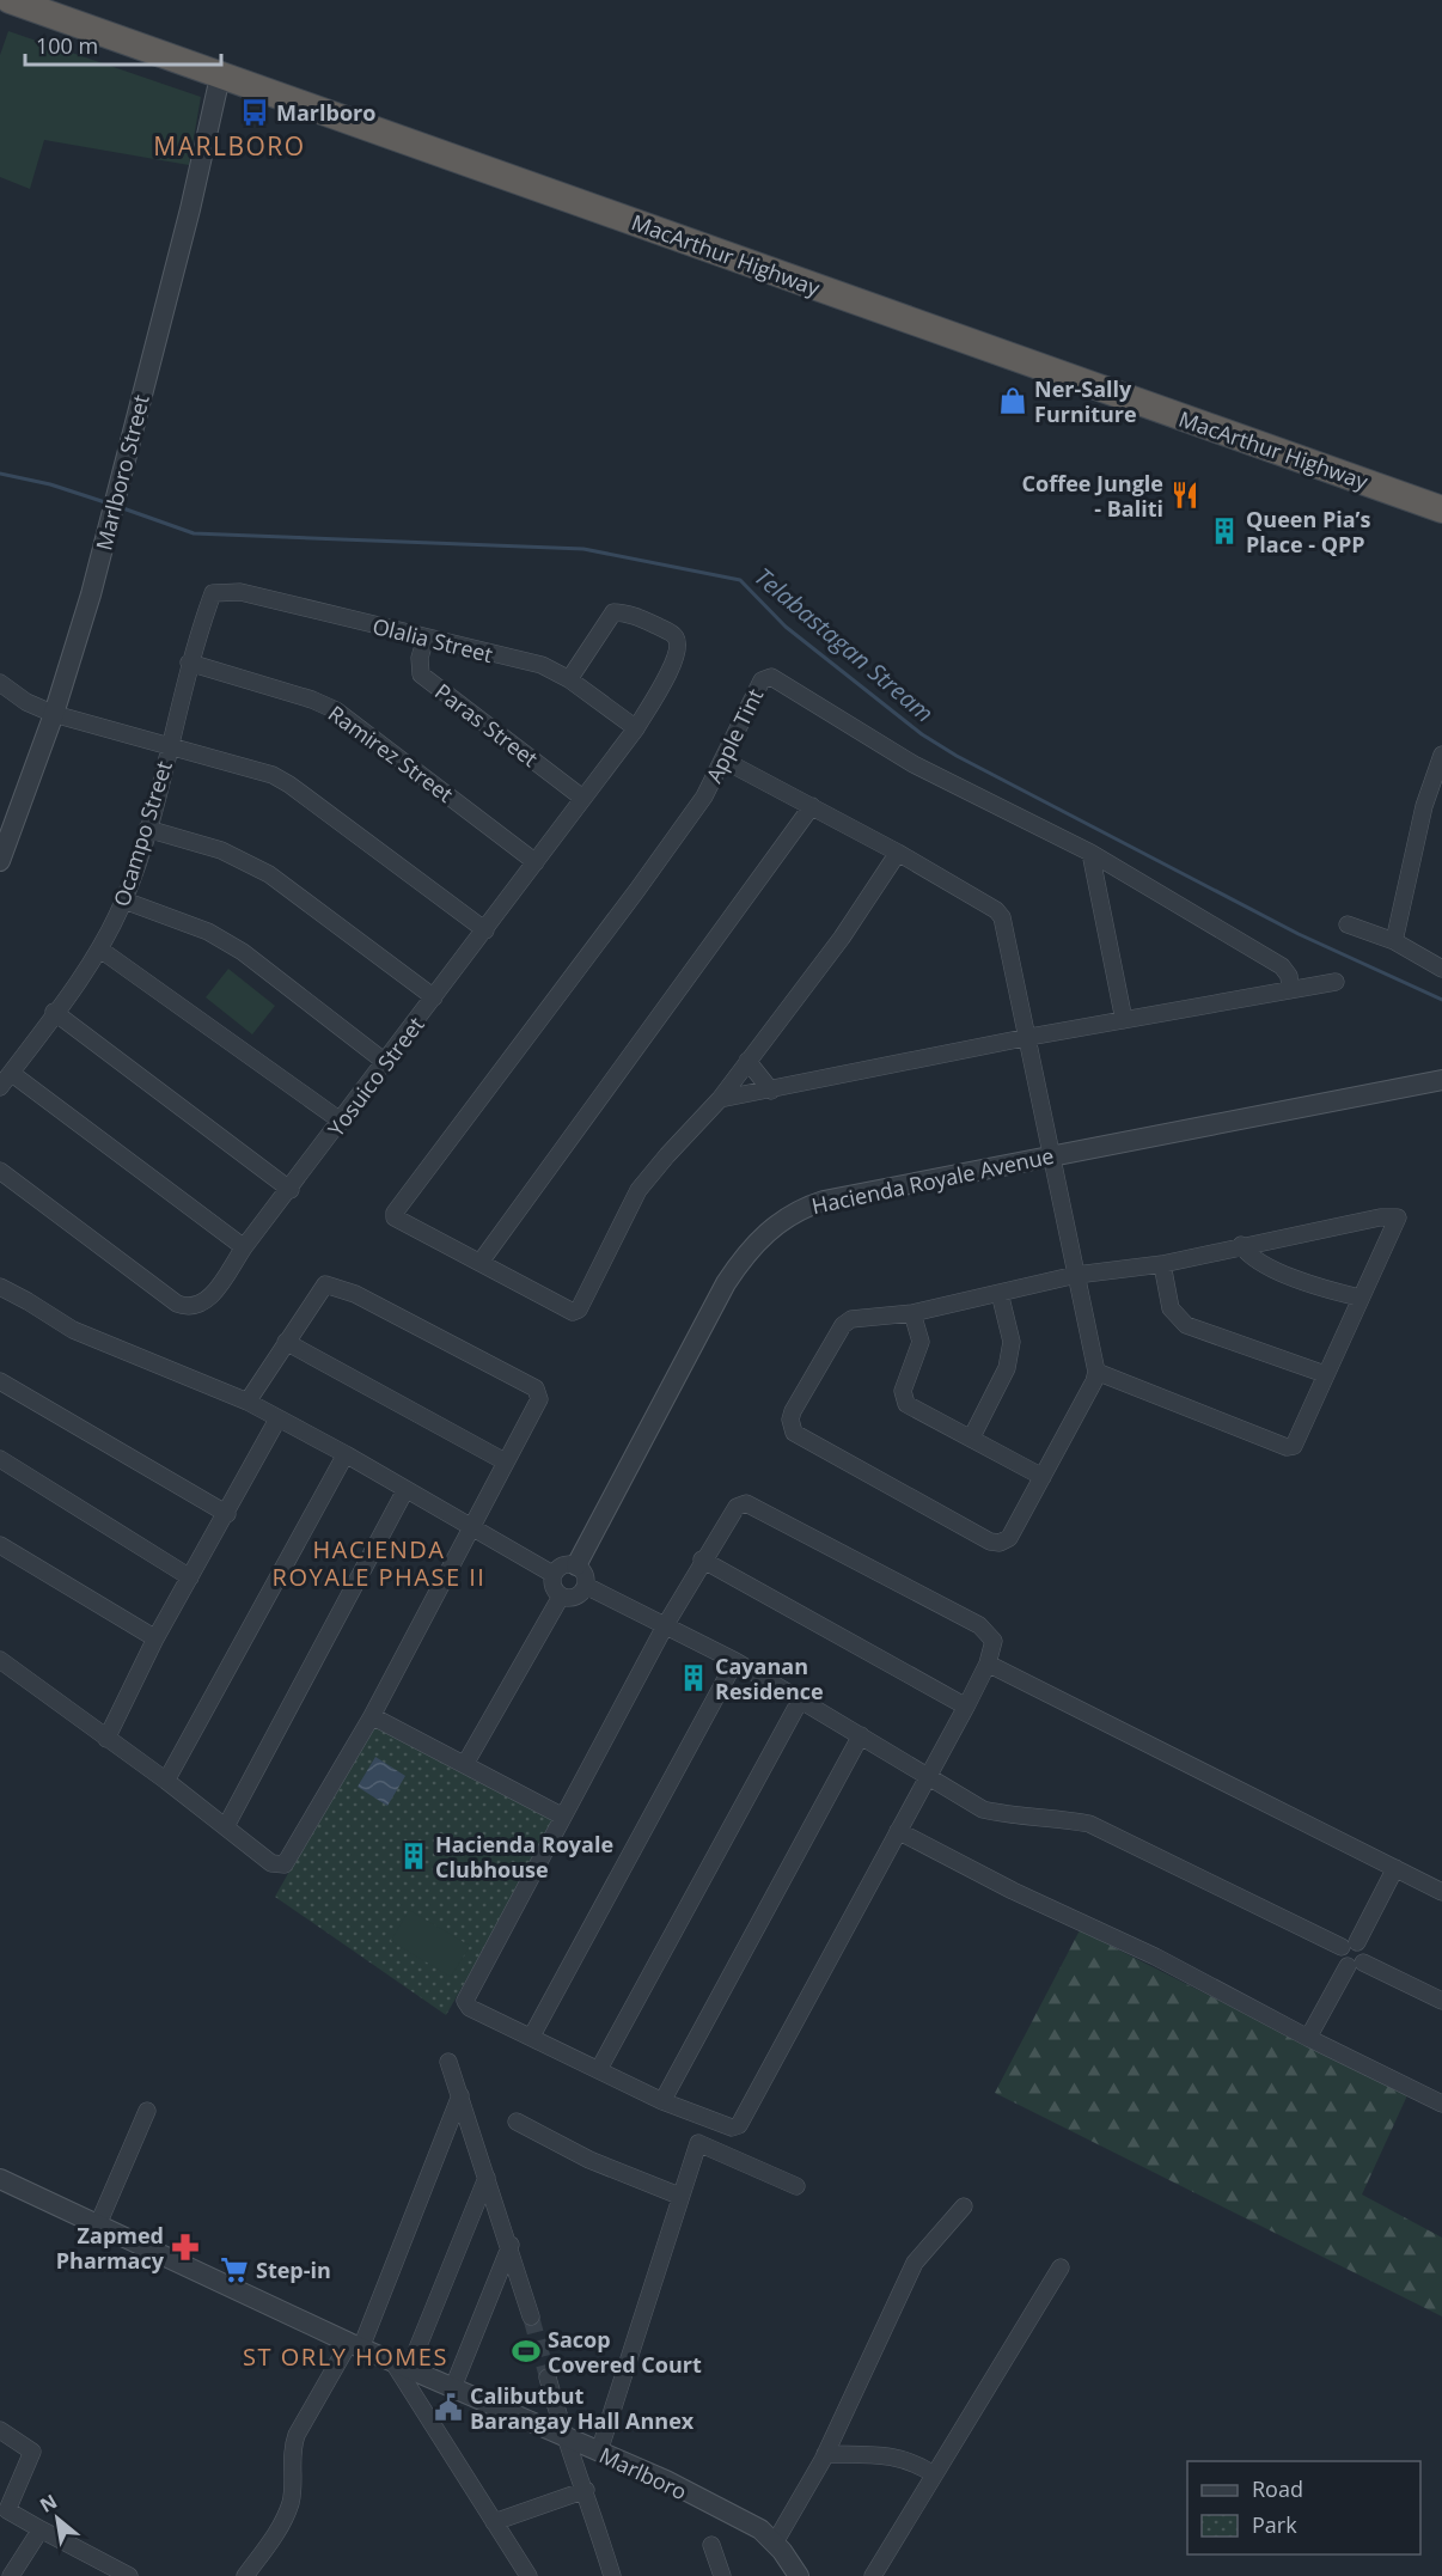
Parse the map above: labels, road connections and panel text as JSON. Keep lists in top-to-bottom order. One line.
{"streets":{"highway":["MacArthur Highway"],"street":["Marlboro Street","Olalia Street","Paras Street","Apple Tint","Ramirez Street","Ocampo Street","Yosuico Street","Hacienda Royale Avenue","Marlboro"]},"crossings":[["MacArthur Highway","Marlboro Street"],["Olalia Street","Paras Street"],["Olalia Street","Ocampo Street"],["Olalia Street","Yosuico Street"],["Paras Street","Yosuico Street"],["Ramirez Street","Ocampo Street"],["Ramirez Street","Yosuico Street"]],"districts":["MARLBORO","HACIENDA ROYALE PHASE II","ST ORLY HOMES"],"water":["Telabastagan Stream"],"places":{"bus stop":["Marlboro"],"shop":["Ner-Sally Furniture"],"restaurant":["Coffee Jungle - Baliti"],"building":["Queen Pia’s Place - QPP","Cayanan Residence","Hacienda Royale Clubhouse"],"pharmacy":["Zapmed Pharmacy"],"supermarket":["Step-in"],"sports":["Sacop Covered Court"],"public building":["Calibutbut Barangay Hall Annex"]},"legend":["Road","Park"],"scale_bar":"100 m","north":"top left"}
